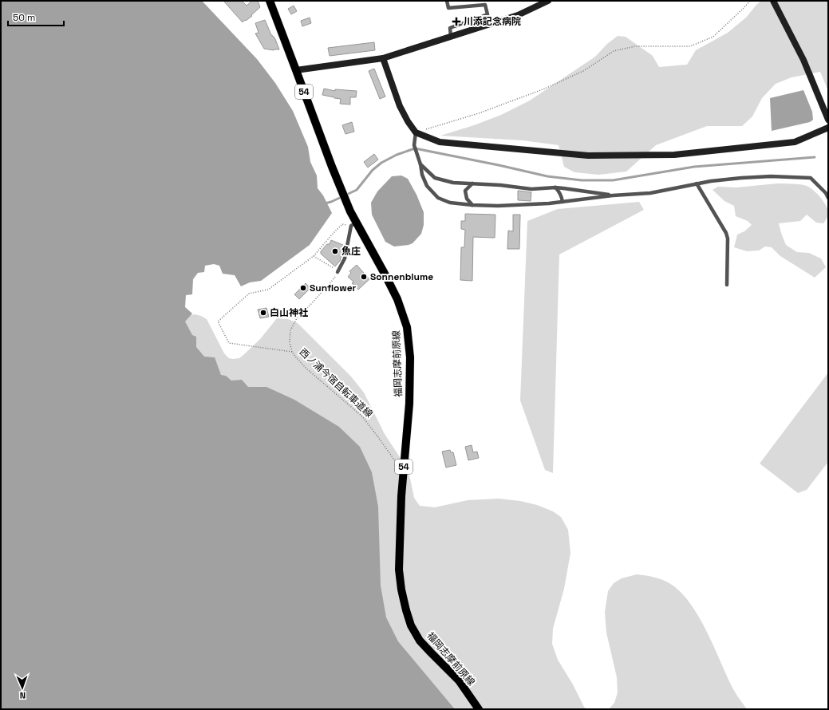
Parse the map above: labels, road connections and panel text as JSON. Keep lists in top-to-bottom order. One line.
{"streets":{"main road":["54","福岡志摩前原線"],"path":["西ノ浦今宿自転車道線"]},"crossings":[["福岡志摩前原線","西ノ浦今宿自転車道線"]],"places":{"health":["川添記念病院"],"other":["魚庄","Sonnenblume","Sunflower","白山神社"]},"scale_bar":"50 m","north":"bottom"}
